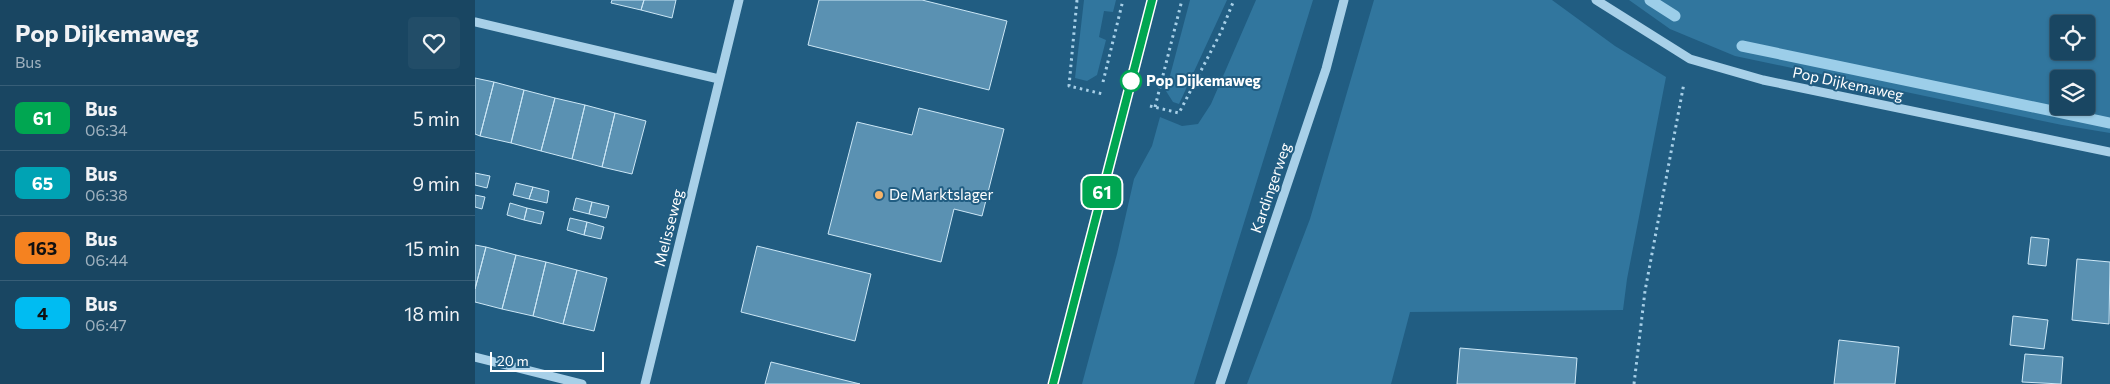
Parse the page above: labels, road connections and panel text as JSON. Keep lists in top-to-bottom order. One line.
{"streets":{"street":["Pop Dijkemaweg","Kardingerweg","Melisseweg"]},"places":["Pop Dijkemaweg","De Marktslager"],"lines":["bus line 61"],"scale_bar":"20 m","page":{"heading":["Pop Dijkemaweg","Bus"],"on_map":"61","list":[{"mark":"61","name":"Bus","note":"06:34","value":"5 min"},{"mark":"65","name":"Bus","note":"06:38","value":"9 min"},{"mark":"163","name":"Bus","note":"06:44","value":"15 min"},{"mark":"4","name":"Bus","note":"06:47","value":"18 min"}],"scale":"20 m"}}
